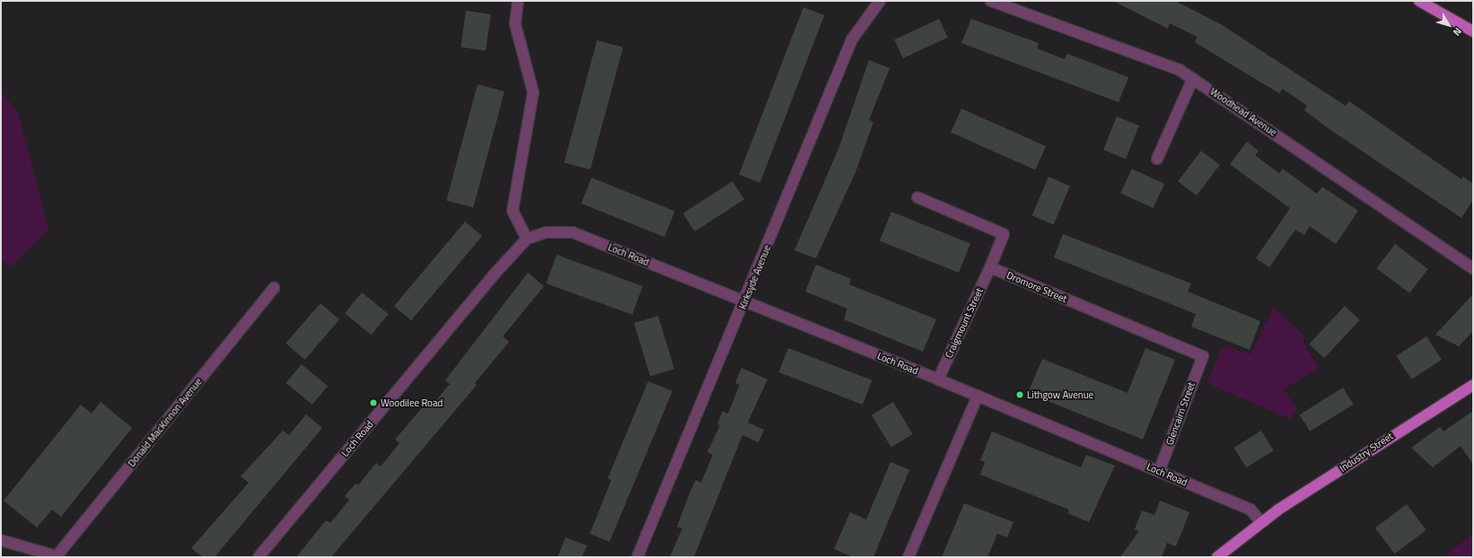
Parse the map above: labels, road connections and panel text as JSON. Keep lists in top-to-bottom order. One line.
{"streets":{"main road":["Industry Street"],"street":["Woodhead Avenue","Loch Road","Kirksyde Avenue","Dromore Street","Craigmount Street","Glencairn Street","Donald MacKinnon Avenue"]},"crossings":[["Loch Road","Kirksyde Avenue"],["Loch Road","Craigmount Street"],["Loch Road","Glencairn Street"],["Loch Road","Industry Street"],["Dromore Street","Craigmount Street"],["Dromore Street","Glencairn Street"]],"places":["Lithgow Avenue","Woodilee Road"],"north":"bottom right"}
